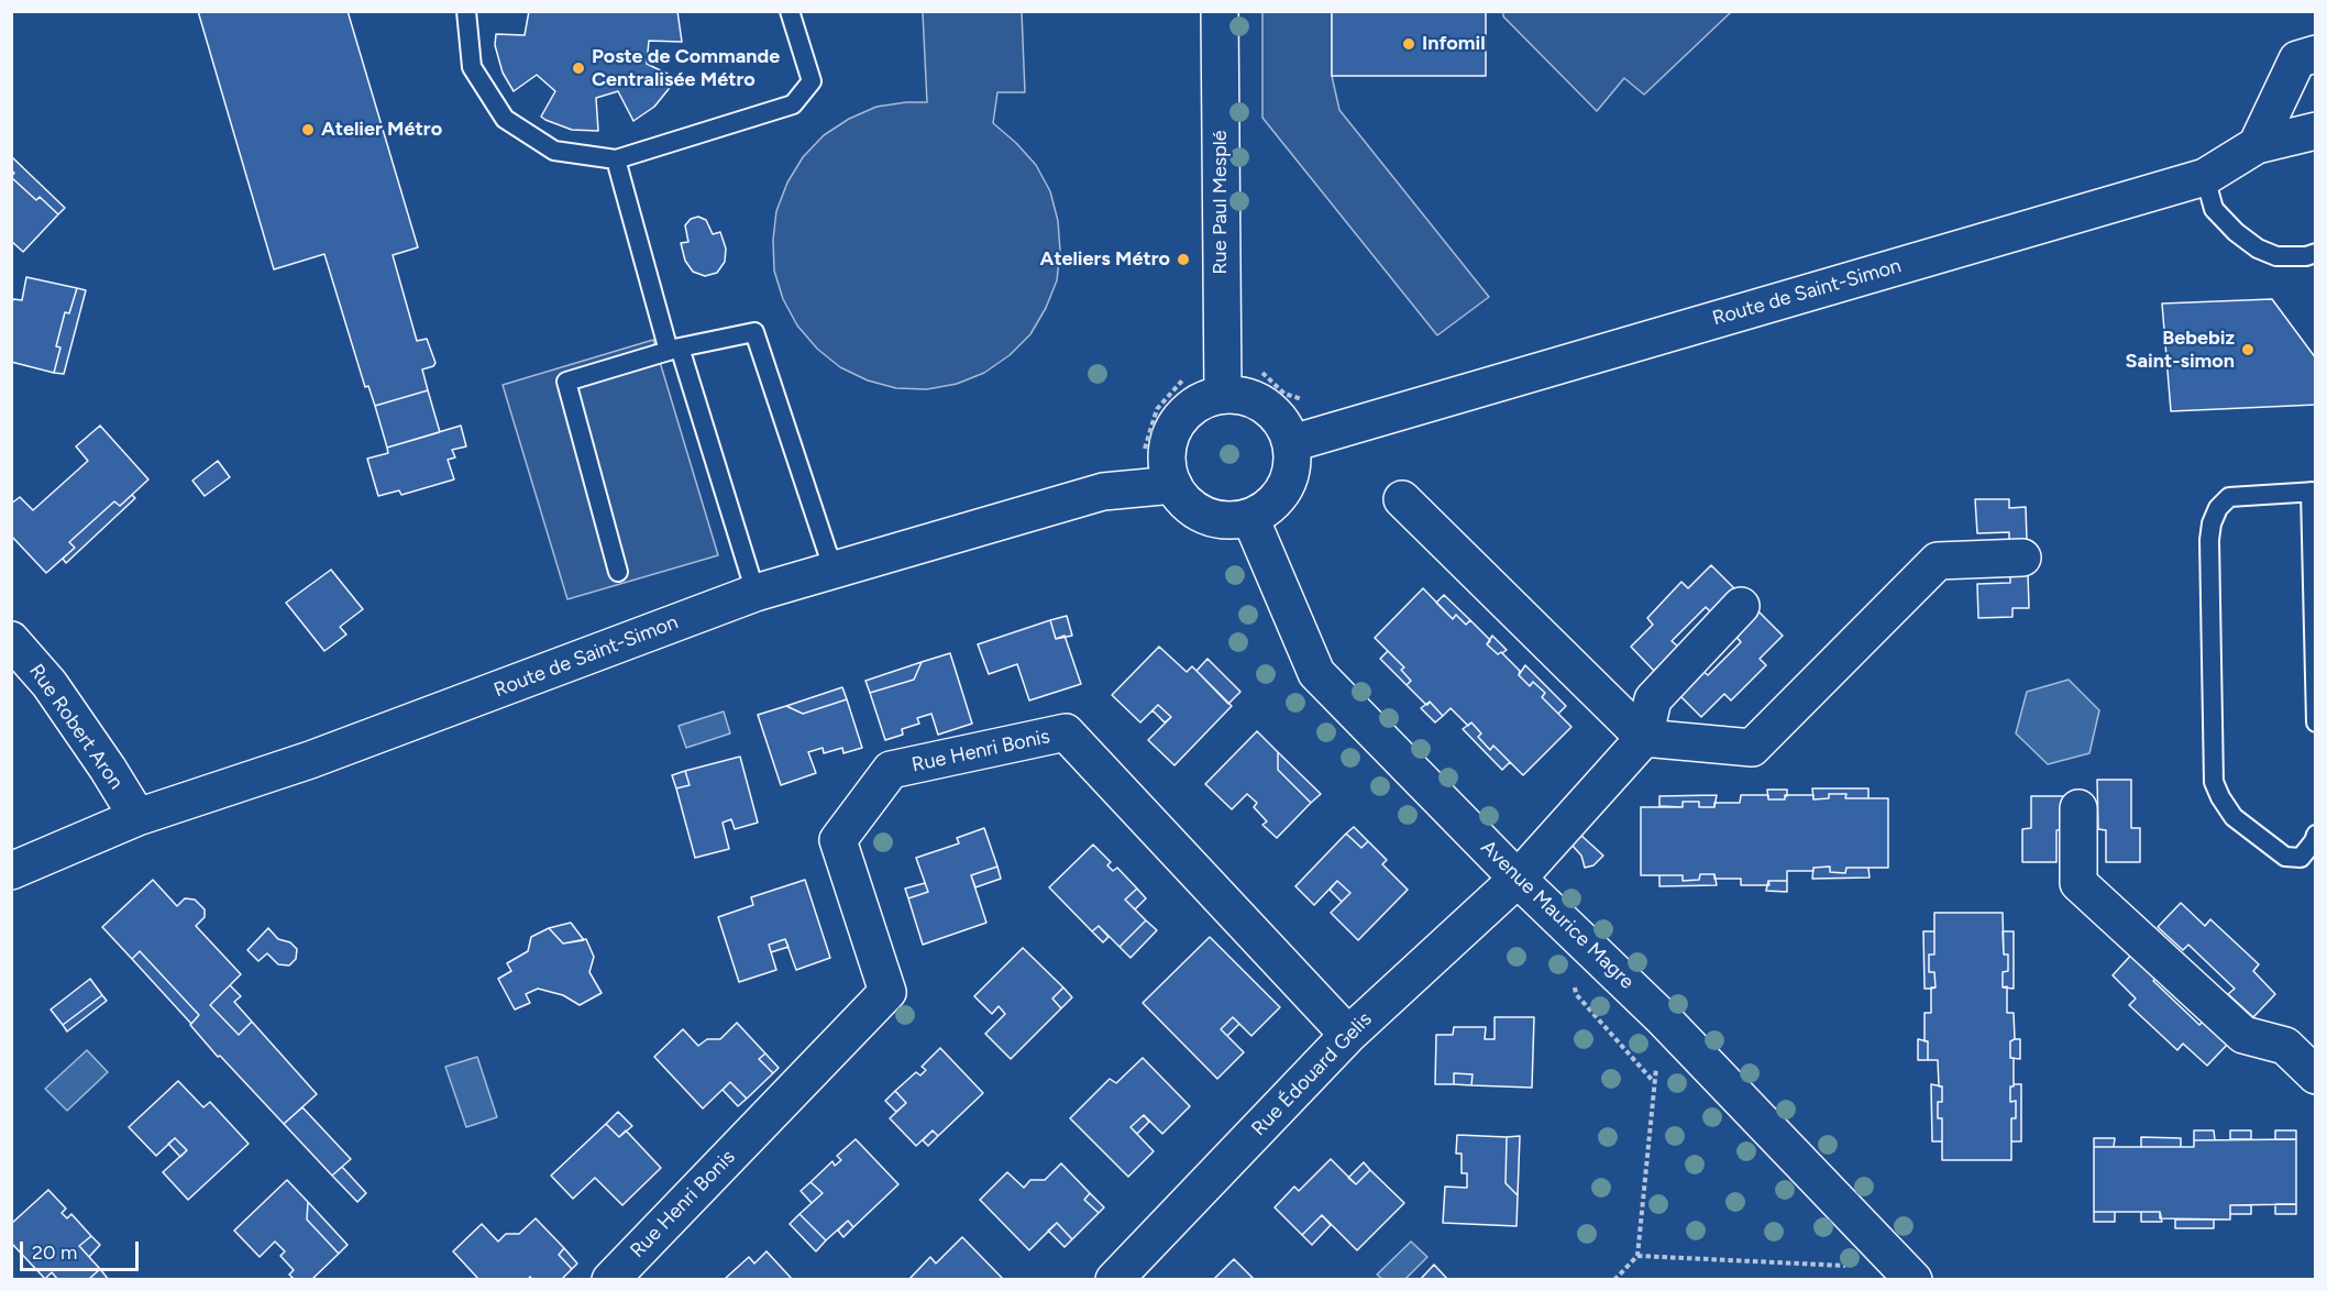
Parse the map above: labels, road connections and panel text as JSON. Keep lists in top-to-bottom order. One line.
{"streets":{"street":["Rue Paul Mesplé","Route de Saint-Simon","Rue Robert Aron","Rue Henri Bonis","Avenue Maurice Magre","Rue Édouard Gelis"]},"crossings":[["Rue Paul Mesplé","Route de Saint-Simon"],["Rue Paul Mesplé","Avenue Maurice Magre"],["Route de Saint-Simon","Rue Robert Aron"],["Route de Saint-Simon","Avenue Maurice Magre"],["Rue Henri Bonis","Rue Édouard Gelis"],["Avenue Maurice Magre","Rue Édouard Gelis"]],"places":["Infomil","Poste de Commande Centralisée Métro","Atelier Métro","Ateliers Métro","Bebebiz Saint-simon"],"scale_bar":"20 m"}
